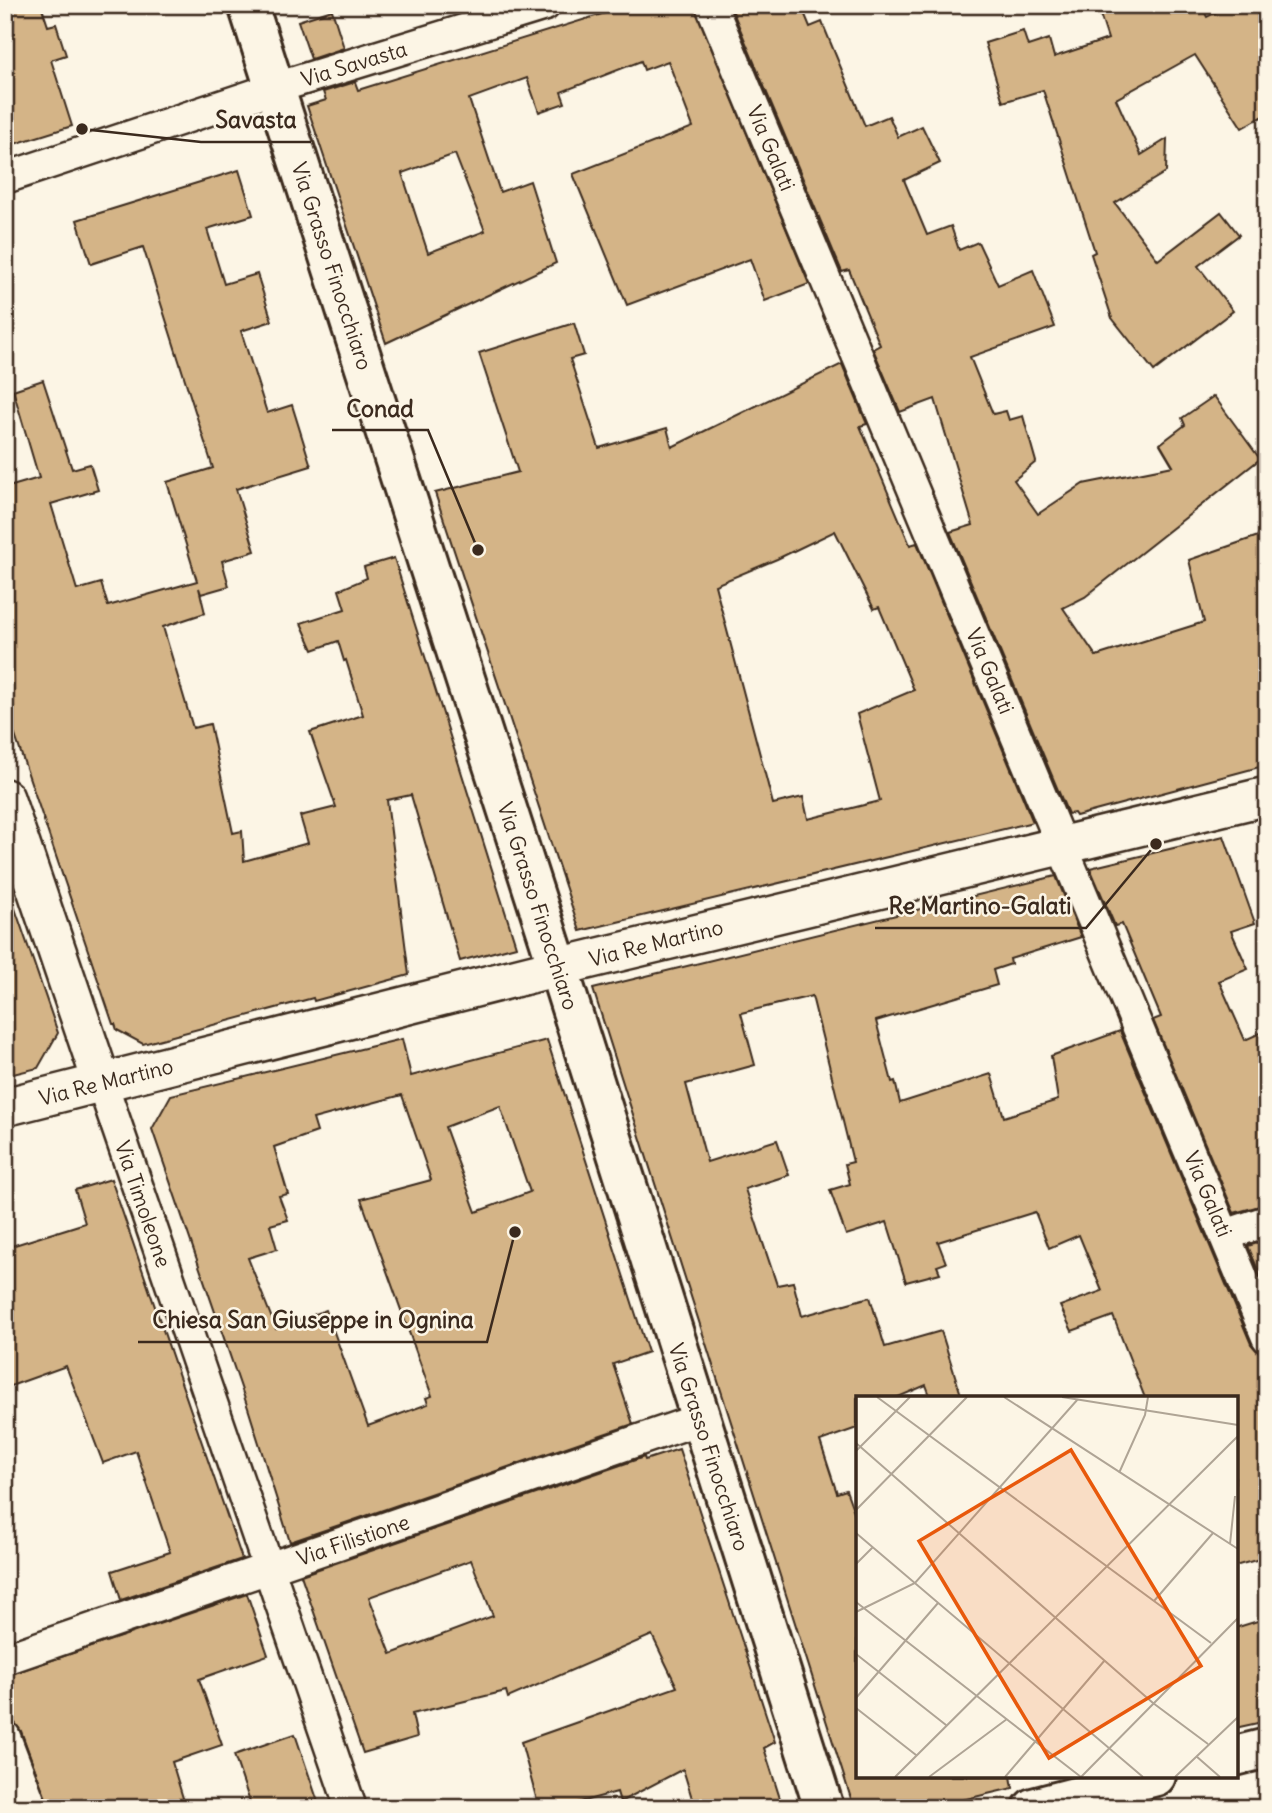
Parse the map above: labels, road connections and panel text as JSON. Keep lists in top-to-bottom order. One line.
{"streets":{"main road":["Via Grasso Finocchiaro"],"street":["Via Savasta","Via Galati","Via Re Martino","Via Timoleone","Via Filistione"]},"crossings":[["Via Savasta","Via Grasso Finocchiaro"],["Via Galati","Via Re Martino"],["Via Grasso Finocchiaro","Via Re Martino"],["Via Grasso Finocchiaro","Via Filistione"],["Via Re Martino","Via Timoleone"],["Via Timoleone","Via Filistione"]],"places":["Savasta","Conad","Re Martino-Galati","Chiesa San Giuseppe in Ognina"]}
